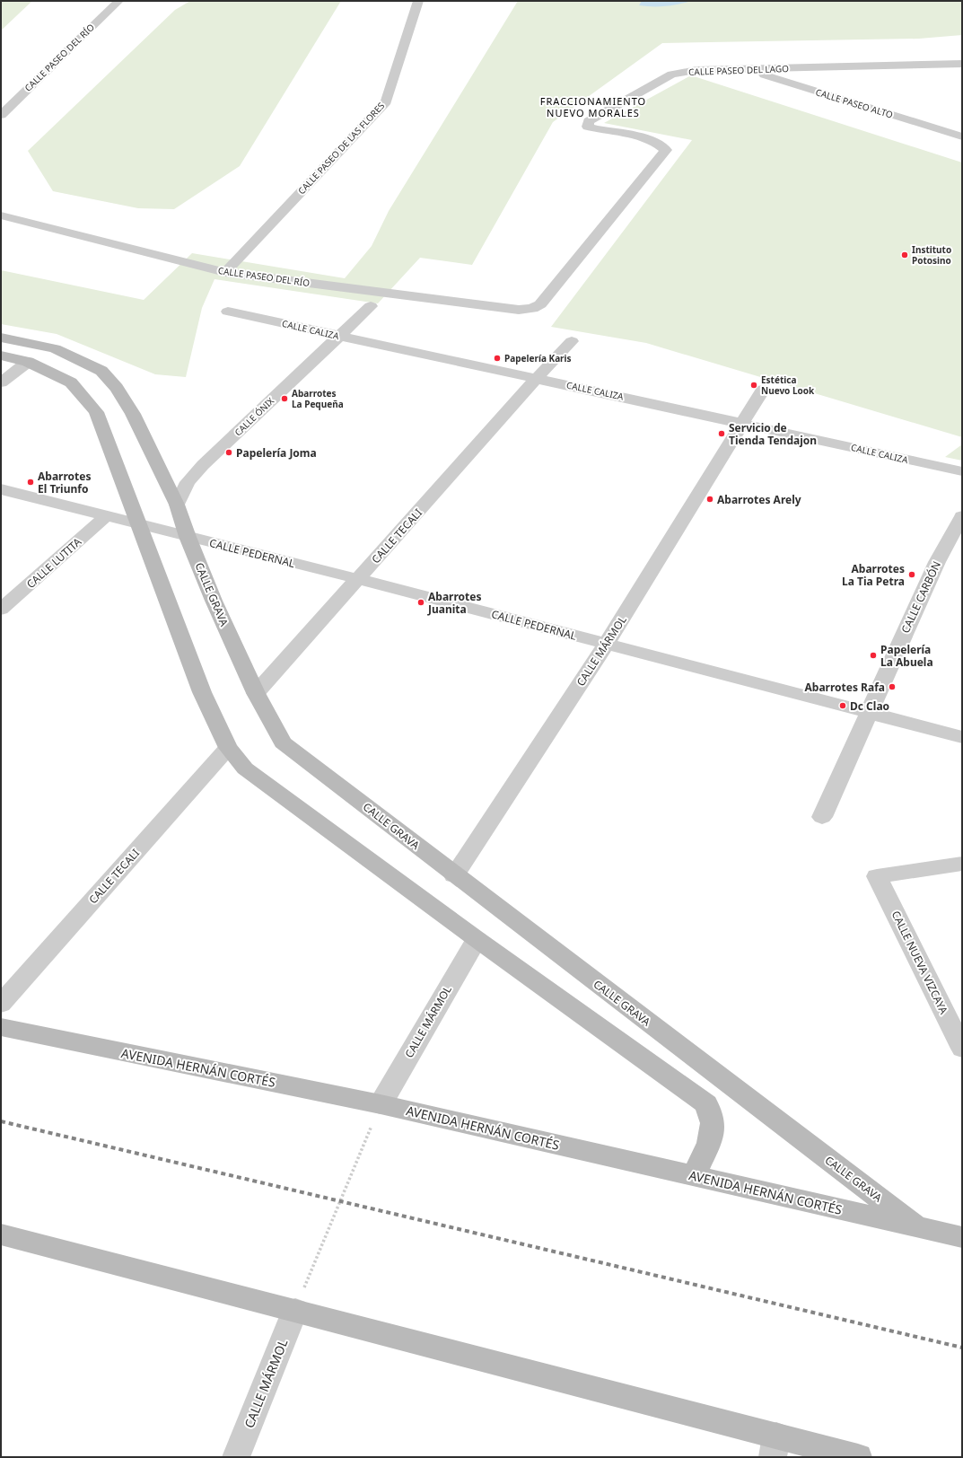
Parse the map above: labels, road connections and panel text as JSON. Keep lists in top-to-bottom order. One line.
{"streets":{"main road":["CALLE GRAVA","AVENIDA HERNÁN CORTÉS"],"street":["CALLE PASEO DEL RÍO","CALLE PASEO DEL LAGO","CALLE PASEO ALTO","CALLE PASEO DE LAS FLORES","CALLE CALIZA","CALLE ÓNIX","CALLE TECALI","CALLE PEDERNAL","CALLE LUTITA","CALLE CARBÓN","CALLE MÁRMOL","CALLE NUEVA VIZCAYA"]},"crossings":[["CALLE PASEO DEL RÍO","CALLE PASEO DEL LAGO"],["CALLE PASEO DEL RÍO","CALLE PASEO DE LAS FLORES"],["CALLE PASEO DEL LAGO","CALLE PASEO ALTO"],["CALLE CALIZA","CALLE ÓNIX"],["CALLE CALIZA","CALLE TECALI"],["CALLE CALIZA","CALLE MÁRMOL"],["CALLE ÓNIX","CALLE GRAVA"],["CALLE TECALI","CALLE PEDERNAL"],["CALLE TECALI","CALLE GRAVA"],["CALLE PEDERNAL","CALLE LUTITA"],["CALLE PEDERNAL","CALLE GRAVA"],["CALLE PEDERNAL","CALLE CARBÓN"],["CALLE PEDERNAL","CALLE MÁRMOL"],["CALLE GRAVA","CALLE MÁRMOL"],["CALLE GRAVA","AVENIDA HERNÁN CORTÉS"],["CALLE MÁRMOL","AVENIDA HERNÁN CORTÉS"]],"districts":["FRACCIONAMIENTO NUEVO MORALES"],"places":["Instituto Potosino","Papelería Karis","Estética Nuevo Look","Abarrotes La Pequeña","Servicio de Tienda Tendajon","Papelería Joma","Abarrotes El Triunfo","Abarrotes Arely","Abarrotes La Tia Petra","Abarrotes Juanita","Papelería La Abuela","Abarrotes Rafa","Dc Clao"]}
